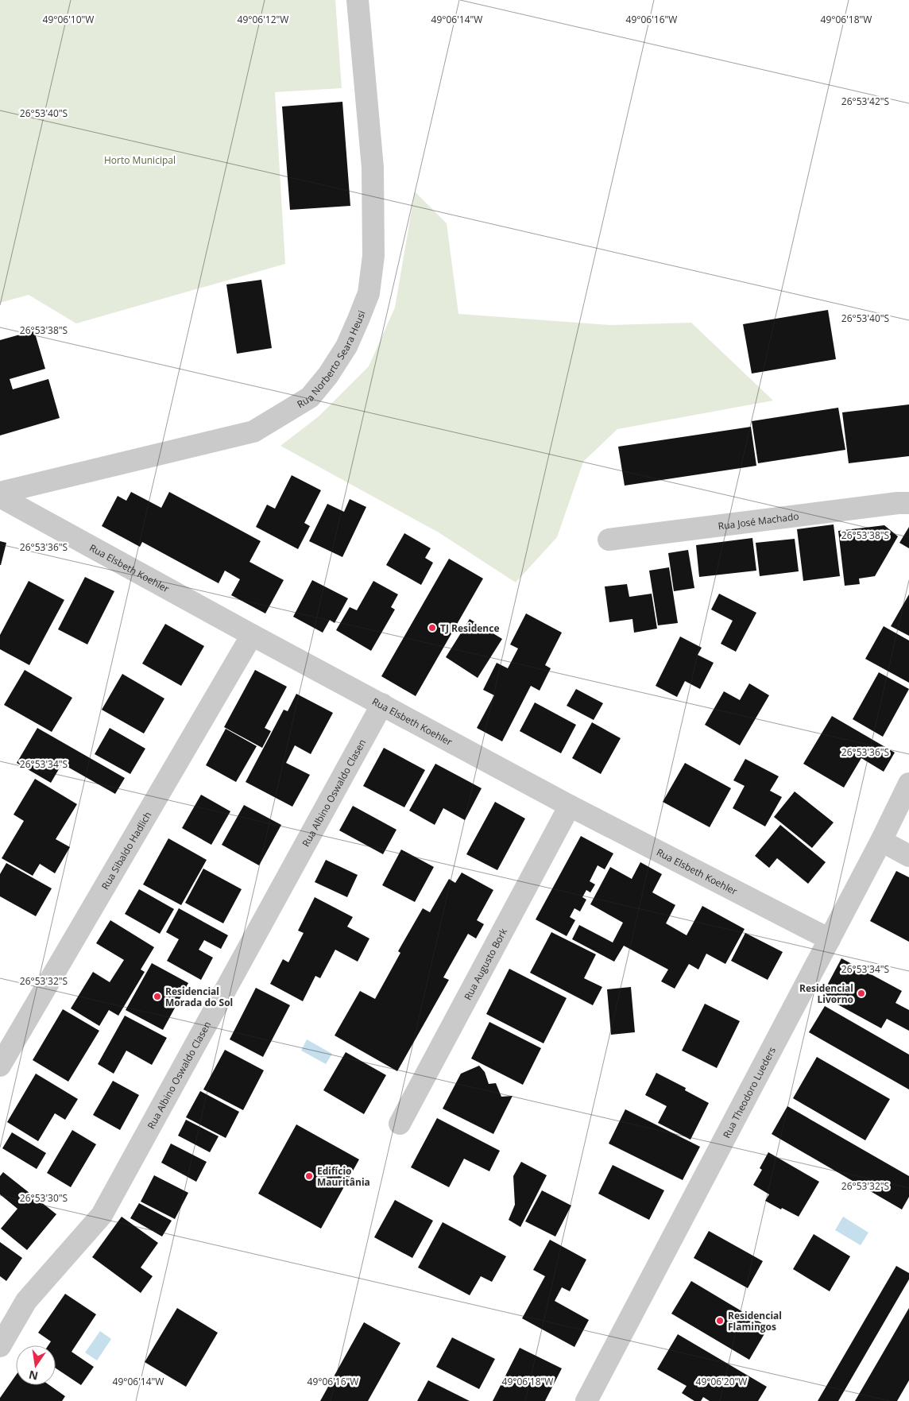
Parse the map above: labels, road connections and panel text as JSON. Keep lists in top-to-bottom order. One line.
{"streets":{"street":["Rua Norberto Seara Heusi","Rua José Machado","Rua Elsbeth Koehler","Rua Albino Oswaldo Clasen","Rua Sibaldo Hadlich","Rua Augusto Bork","Rua Theodoro Lueders"]},"crossings":[["Rua Elsbeth Koehler","Rua Albino Oswaldo Clasen"],["Rua Elsbeth Koehler","Rua Sibaldo Hadlich"],["Rua Elsbeth Koehler","Rua Augusto Bork"],["Rua Elsbeth Koehler","Rua Theodoro Lueders"]],"parks":["Horto Municipal"],"places":["TJ Residence","Residencial Livorno","Residencial Morada do Sol","Edifício Mauritânia","Residencial Flamingos"],"north":"bottom","coordinates":["49°06'10\"W","49°06'12\"W","49°06'14\"W","49°06'16\"W","49°06'18\"W","26°53'42\"S","26°53'40\"S","26°53'38\"S","26°53'36\"S","26°53'34\"S","26°53'32\"S","26°53'30\"S","49°06'20\"W"]}
